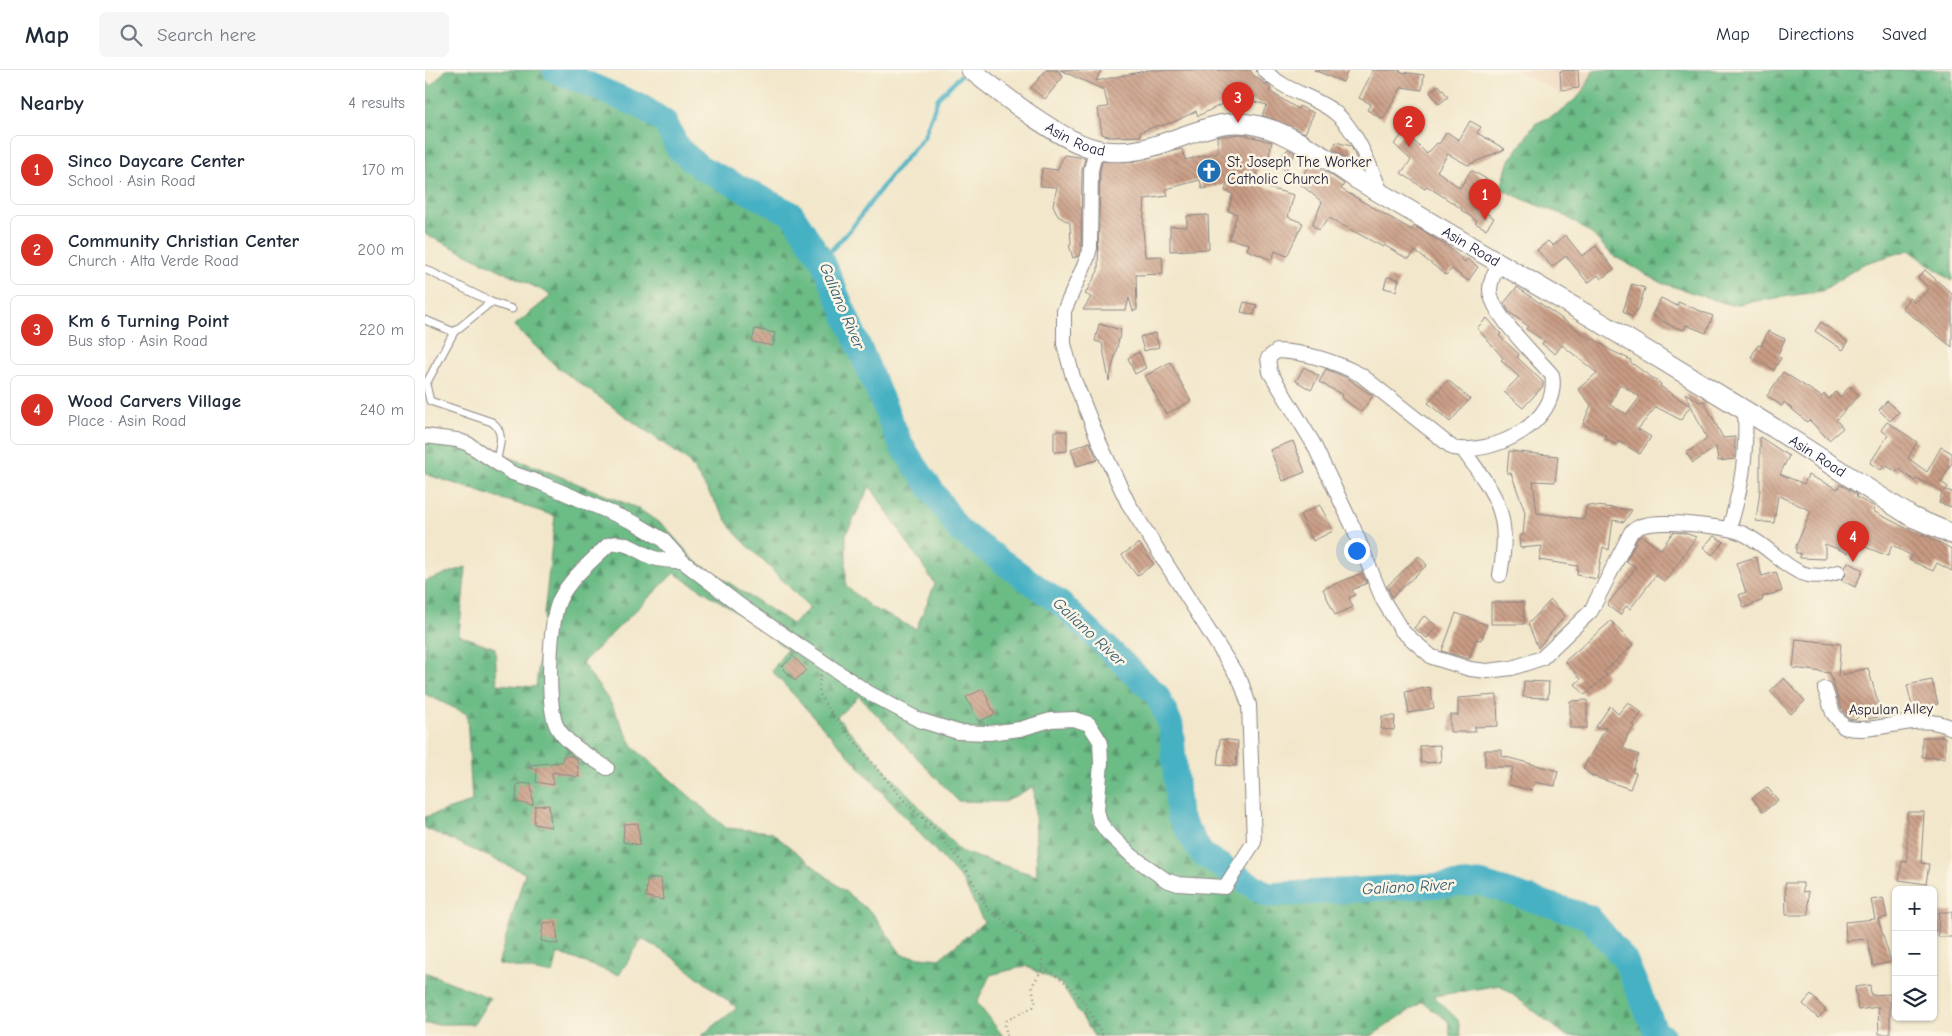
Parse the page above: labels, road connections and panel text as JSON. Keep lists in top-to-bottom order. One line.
{"streets":{"main road":["Asin Road"],"street":["Aspulan Alley"]},"water":["Galiano River"],"places":{"church":["St. Joseph The Worker Catholic Church"]},"page":{"header":"Map","search":"Search here","nav":["Map","Directions","Saved"],"heading":["Nearby","4 results"],"pins":["3","2","1","4"],"list":[{"mark":"1","name":"Sinco Daycare Center","note":"School · Asin Road","value":"170 m"},{"mark":"2","name":"Community Christian Center","note":"Church · Alta Verde Road","value":"200 m"},{"mark":"3","name":"Km 6 Turning Point","note":"Bus stop · Asin Road","value":"220 m"},{"mark":"4","name":"Wood Carvers Village","note":"Place · Asin Road","value":"240 m"}],"map_buttons":["+","−"]}}
